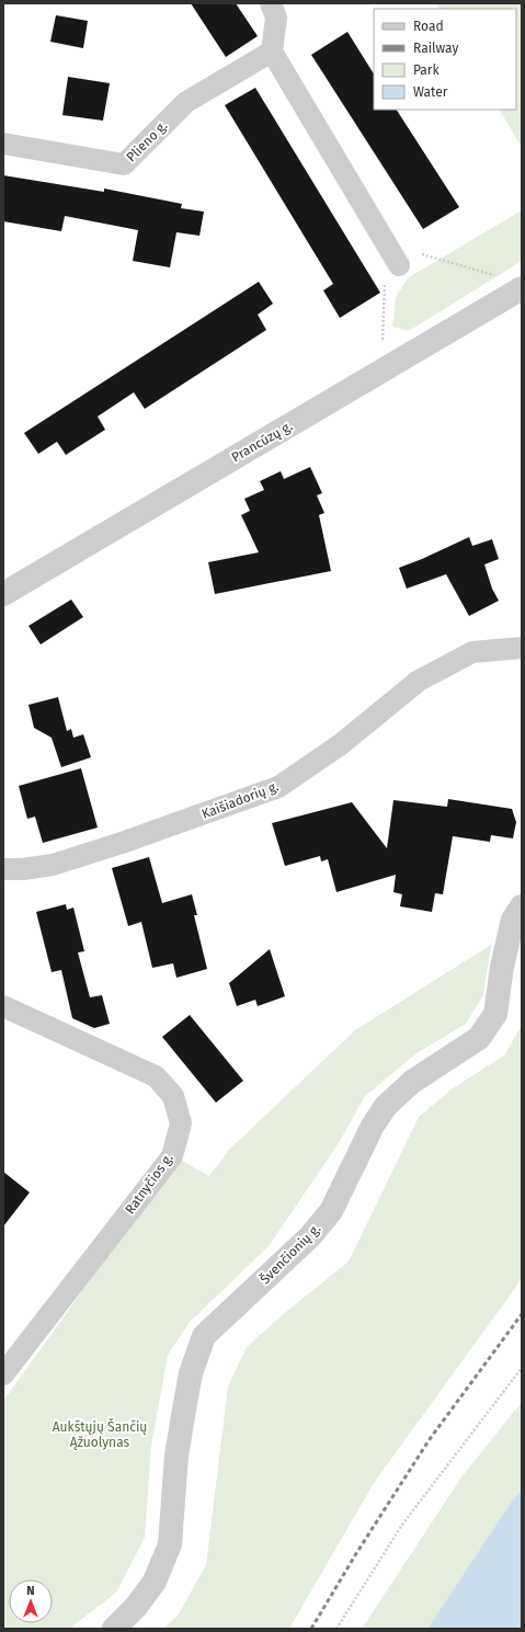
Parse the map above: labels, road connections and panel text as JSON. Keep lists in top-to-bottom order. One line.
{"streets":{"street":["Plieno g.","Prancūzų g.","Kaišiadorių g.","Ratnyčios g.","Švenčionių g."]},"parks":["Aukštųjų Šančių Ąžuolynas"],"legend":["Road","Railway","Park","Water"],"north":"top"}
